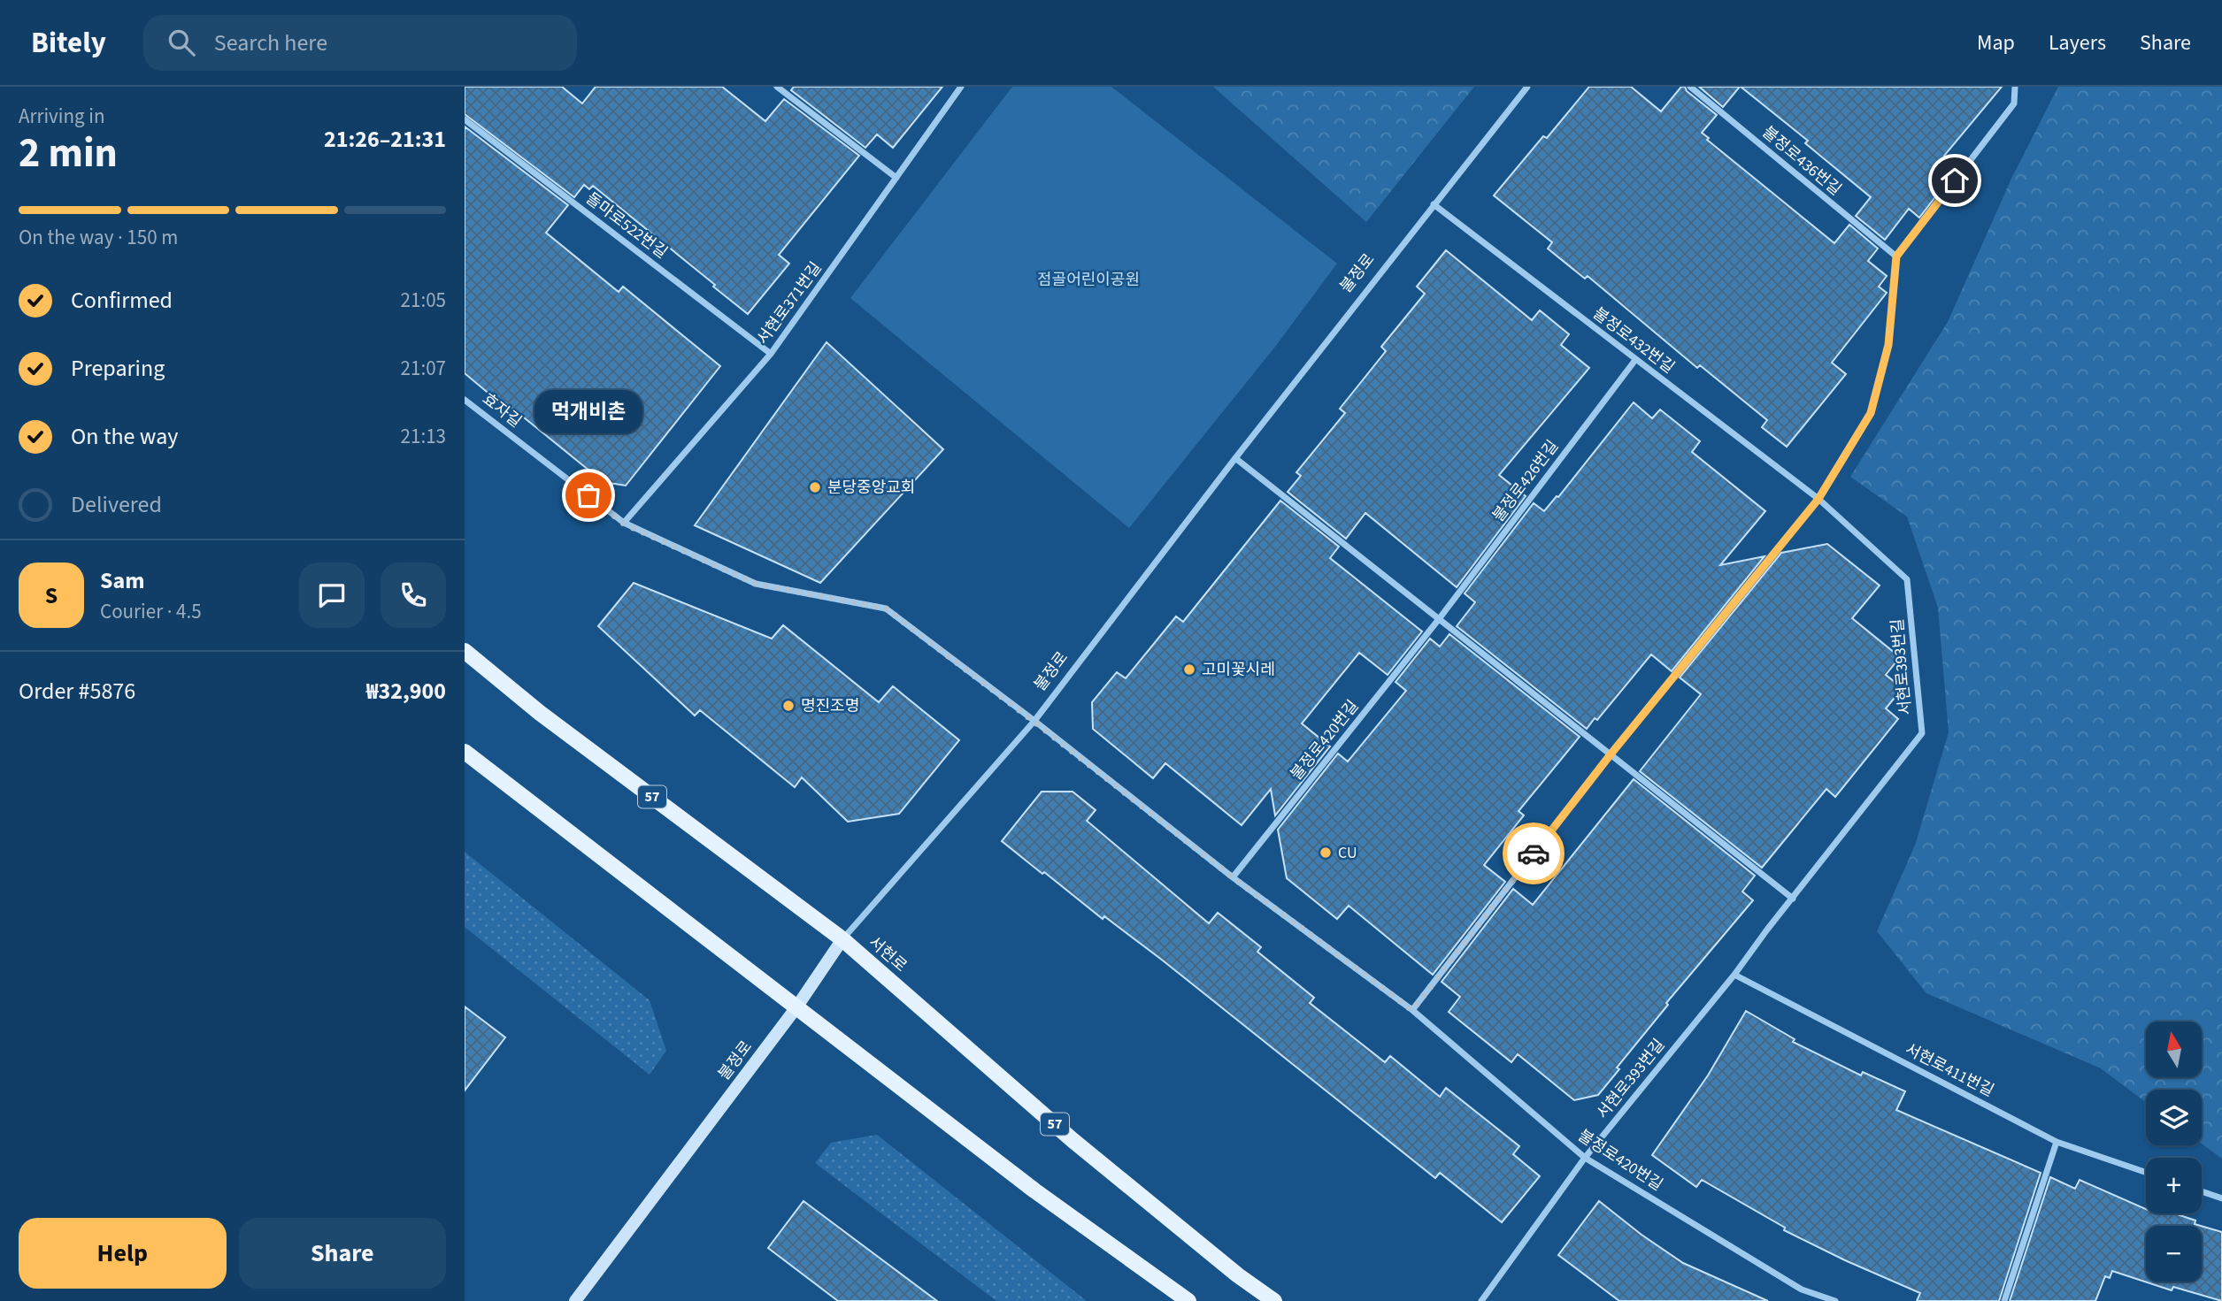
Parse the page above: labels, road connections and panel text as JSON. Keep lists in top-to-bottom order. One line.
{"streets":{"main road":["불정로","57","서현로"],"street":["불정로436번길","돌마로522번길","서현로371번길","불정로432번길","효자길","불정로426번길","서현로393번길","불정로420번길","서현로411번길"]},"crossings":[["돌마로522번길","서현로371번길"],["불정로","불정로432번길"],["불정로","효자길"],["불정로","불정로420번길"],["불정로","서현로"],["서현로371번길","효자길"],["불정로432번길","불정로426번길"],["불정로432번길","서현로393번길"],["효자길","불정로420번길"],["불정로426번길","불정로420번길"],["서현로393번길","불정로420번길"],["서현로393번길","서현로411번길"]],"parks":["점골어린이공원"],"places":["분당중앙교회","먹개비촌","고미꽃시레","명진조명","CU"],"north":"top","page":{"header":"Bitely","search":"Search here","nav":["Map","Layers","Share"],"heading":["2 min","Arriving in","21:26–21:31"],"panel":["Sam","Courier · 4.5","Order #5876","₩32,900"],"bar":"On the way · 150 m","list":[["Confirmed","21:05"],["Preparing","21:07"],["On the way","21:13"],"Delivered"],"bubble":"먹개비촌","round":"S","map_buttons":["+","−"],"buttons":["Help","Share"]}}
